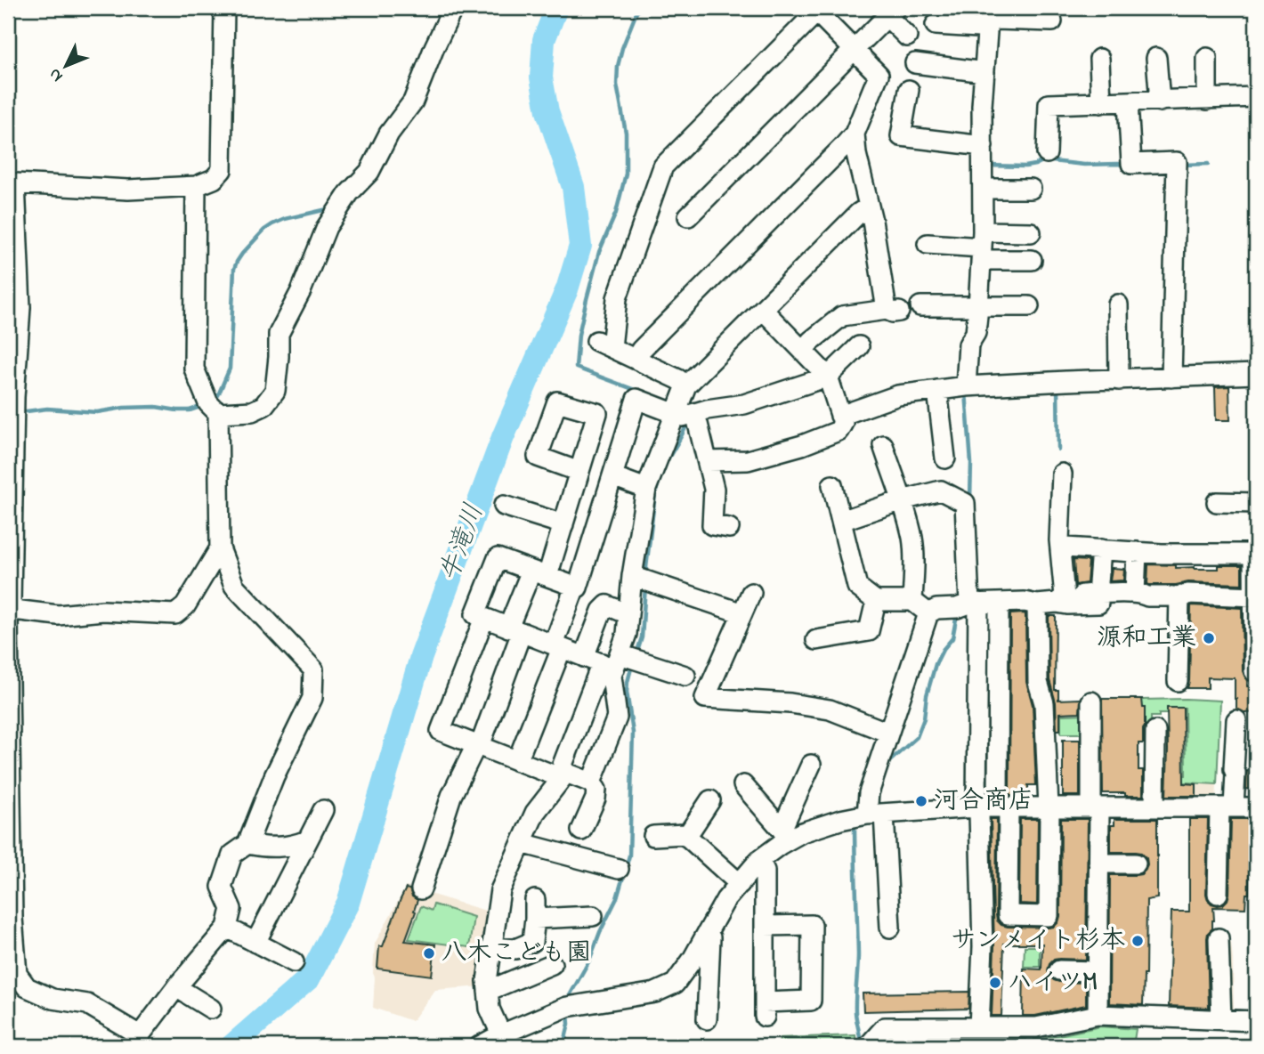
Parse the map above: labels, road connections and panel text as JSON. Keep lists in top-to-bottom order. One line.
{"water":["牛滝川"],"places":["源和工業","河合商店","サンメイト杉本","八木こども園","ハイツM"],"north":"bottom left"}
